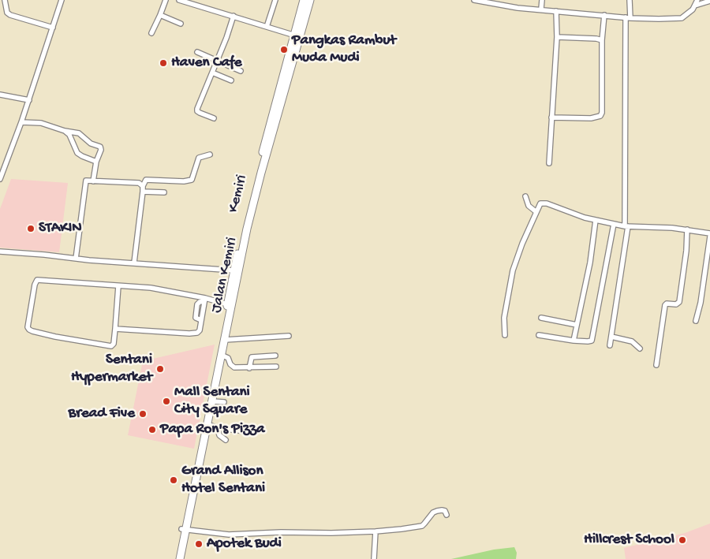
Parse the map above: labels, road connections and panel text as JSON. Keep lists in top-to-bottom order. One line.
{"streets":{"highway":["Kemiri","Jalan Kemiri"]},"crossings":[["Kemiri","Jalan Kemiri"]],"places":["Pangkas Rambut Muda Mudi","Haven Cafe","STAKIN","Sentani Hypermarket","Mall Sentani City Square","Bread Five","Papa Ron's Pizza","Grand Allison Hotel Sentani","Hillcrest School","Apotek Budi"]}
